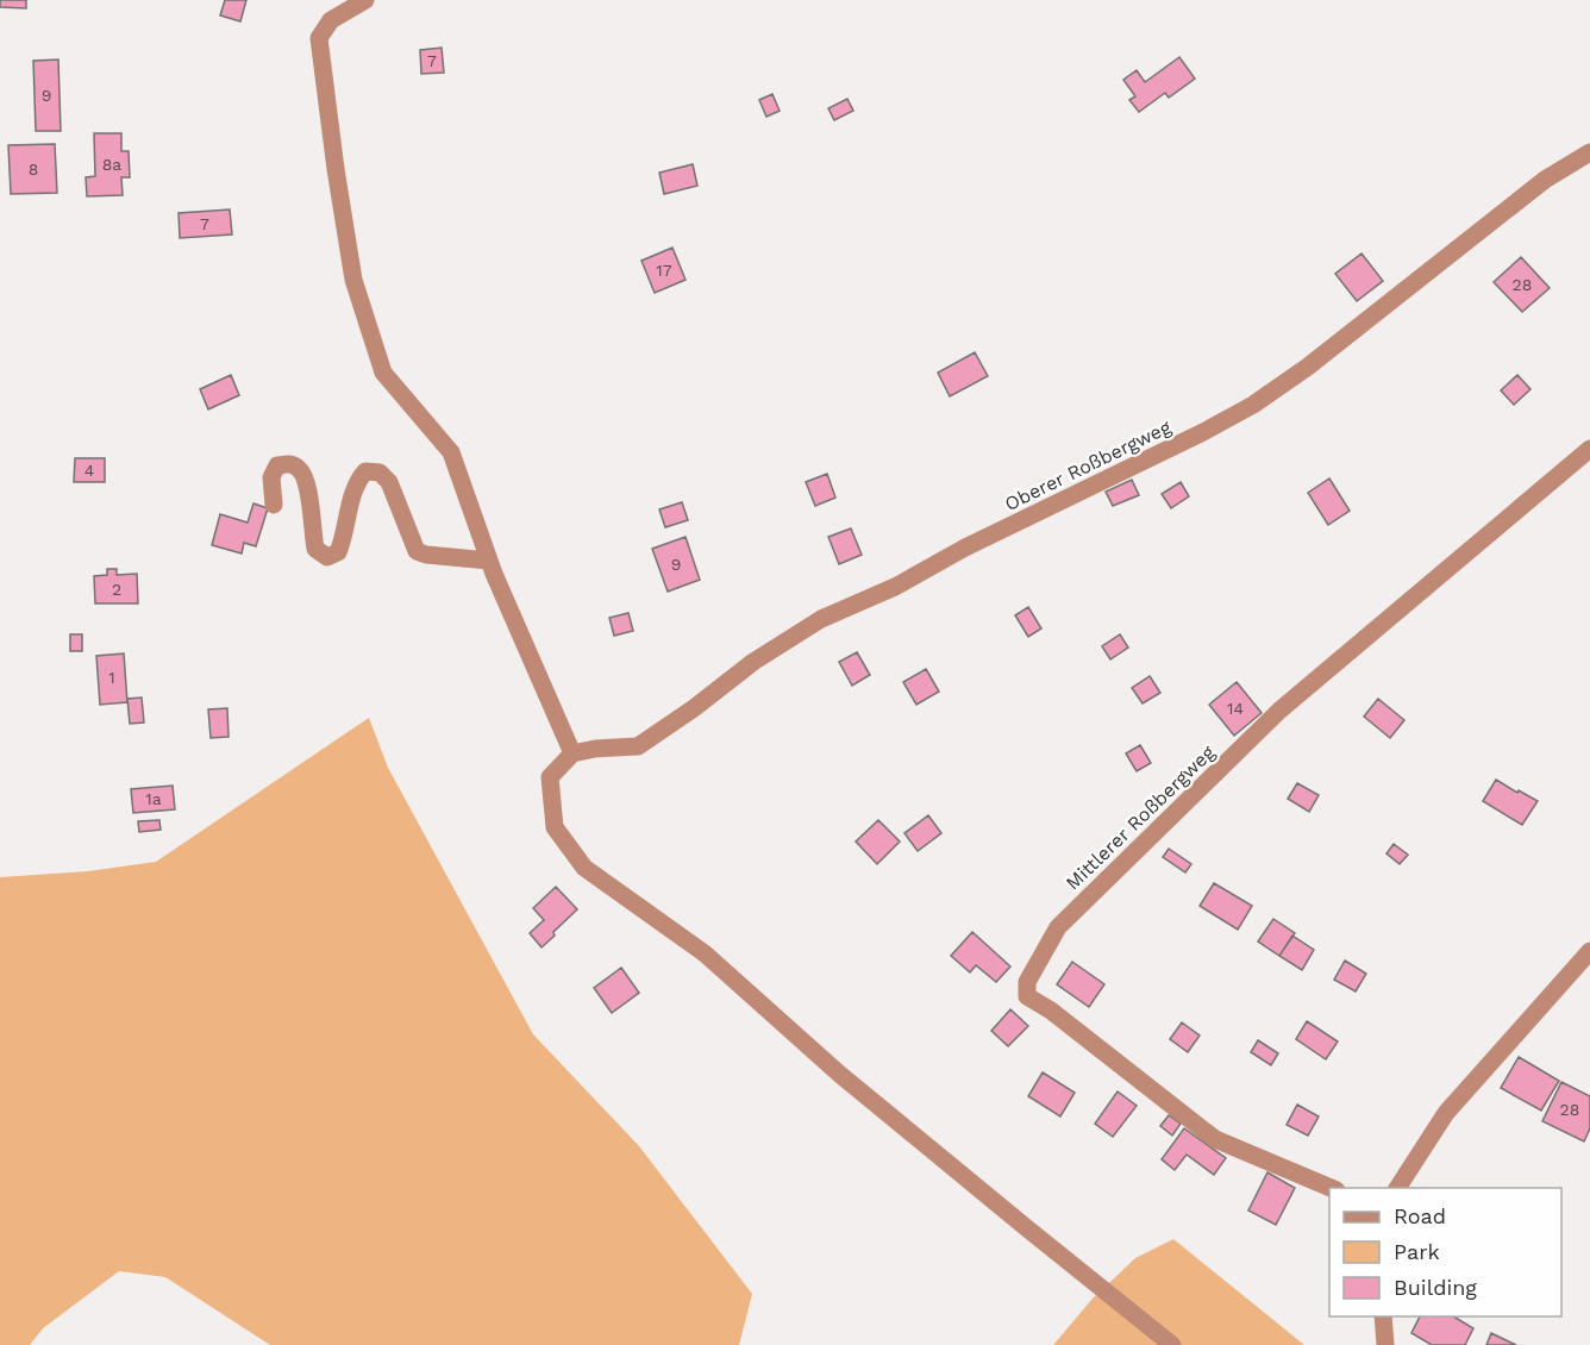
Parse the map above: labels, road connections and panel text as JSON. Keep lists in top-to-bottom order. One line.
{"streets":{"street":["Oberer Roßbergweg","Mittlerer Roßbergweg"]},"house_numbers":["7","9","8a","8","7","17","28","4","9","2","1","14","1a","28"],"legend":["Road","Park","Building"]}
